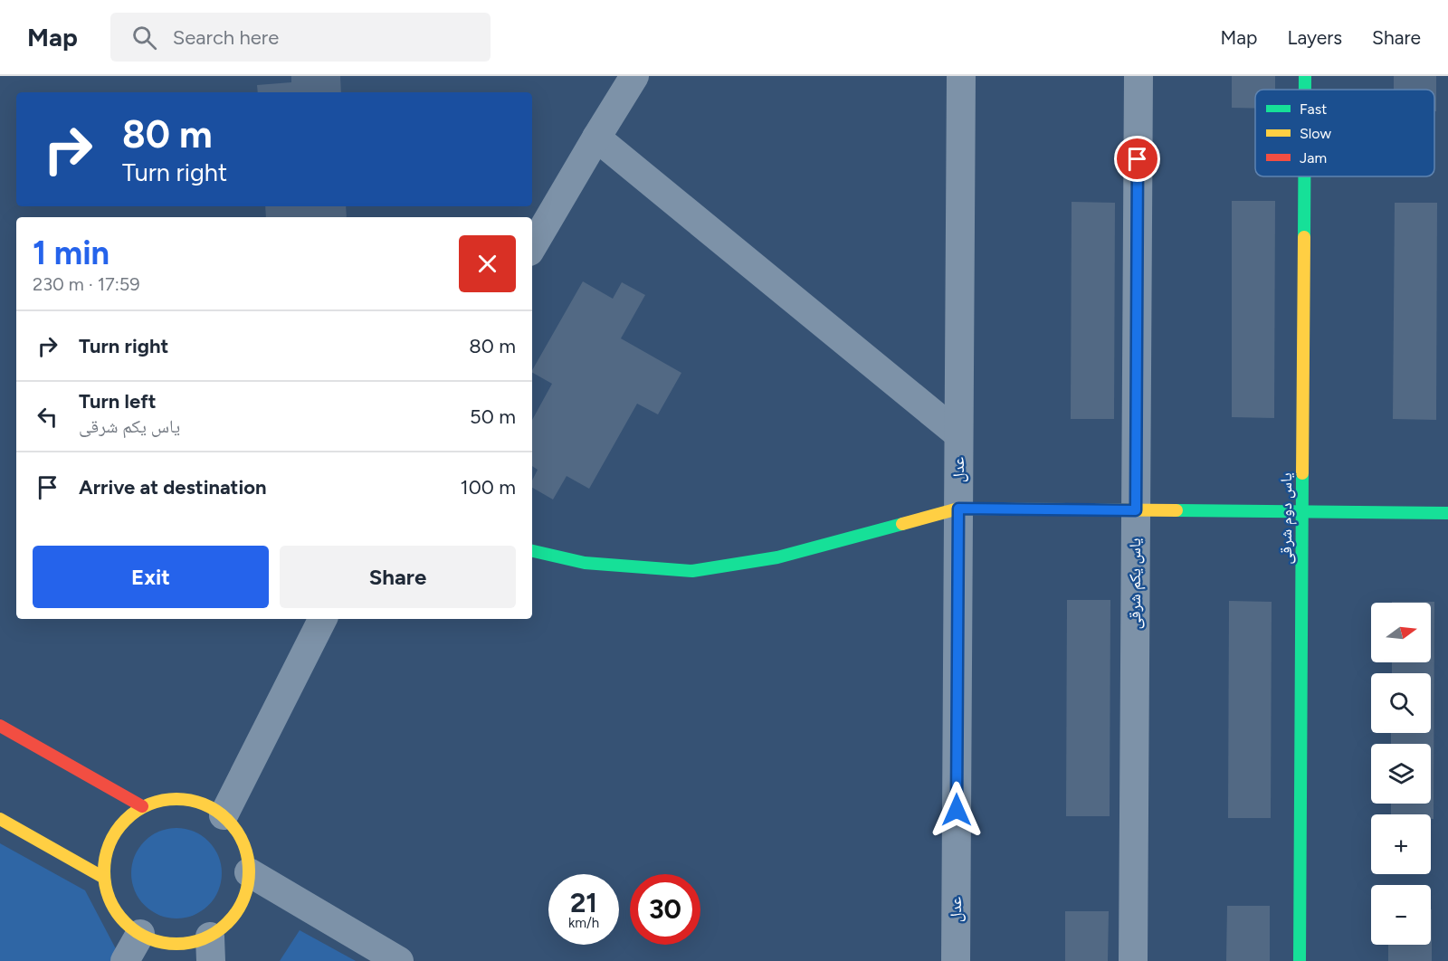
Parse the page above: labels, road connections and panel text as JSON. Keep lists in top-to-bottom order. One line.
{"streets":{"street":["عدل","یاس دوم شرقی","یاس یکم شرقی"]},"legend":["Fast","Slow","Jam"],"north":"right","page":{"header":"Map","search":"Search here","nav":["Map","Layers","Share"],"turn":["80 m","Turn right"],"heading":["1 min","230 m · 17:59"],"list":[{"name":"Turn right","value":"80 m"},{"name":"Turn left","note":"یاس یکم شرقی","value":"50 m"},{"name":"Arrive at destination","value":"100 m"}],"buttons":["Exit","Share"],"map_buttons":["+","−"],"speed":"21 km/h","limit":"30"}}
